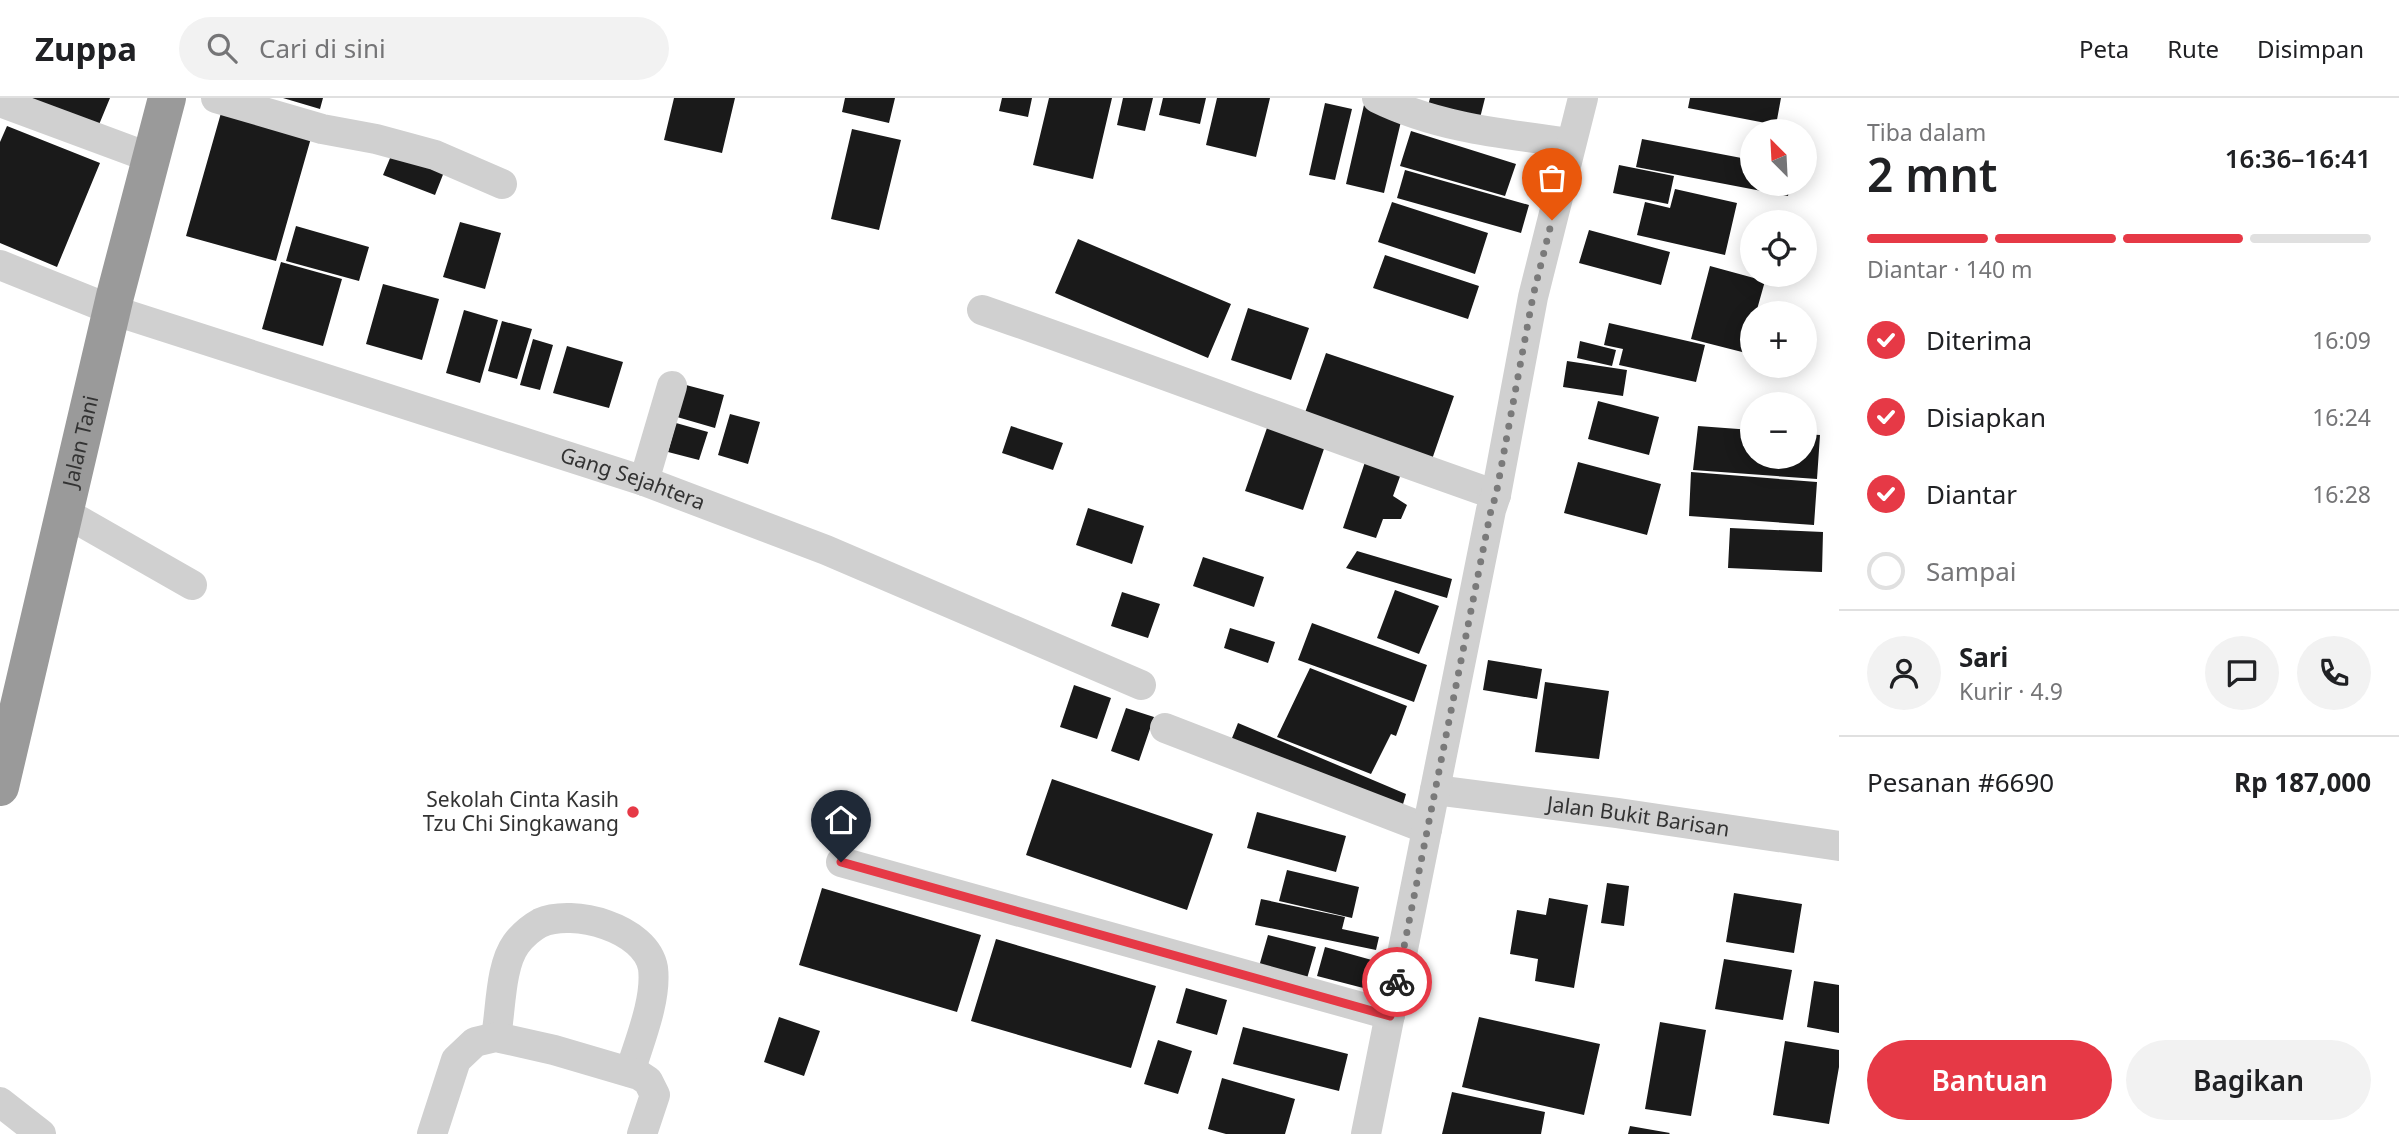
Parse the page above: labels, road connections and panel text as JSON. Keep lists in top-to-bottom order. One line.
{"streets":{"highway":["Jalan Tani"],"street":["Gang Sejahtera","Jalan Bukit Barisan"]},"crossings":[["Jalan Tani","Gang Sejahtera"]],"places":["Sekolah Cinta Kasih Tzu Chi Singkawang"],"north":"top left","page":{"header":"Zuppa","search":"Cari di sini","nav":["Peta","Rute","Disimpan"],"heading":["2 mnt","Tiba dalam","16:36–16:41"],"panel":["Sari","Kurir · 4.9","Pesanan #6690","Rp 187,000"],"map_buttons":["+","−"],"bar":"Diantar · 140 m","list":[["Diterima","16:09"],["Disiapkan","16:24"],["Diantar","16:28"],"Sampai"],"buttons":["Bantuan","Bagikan"]}}
